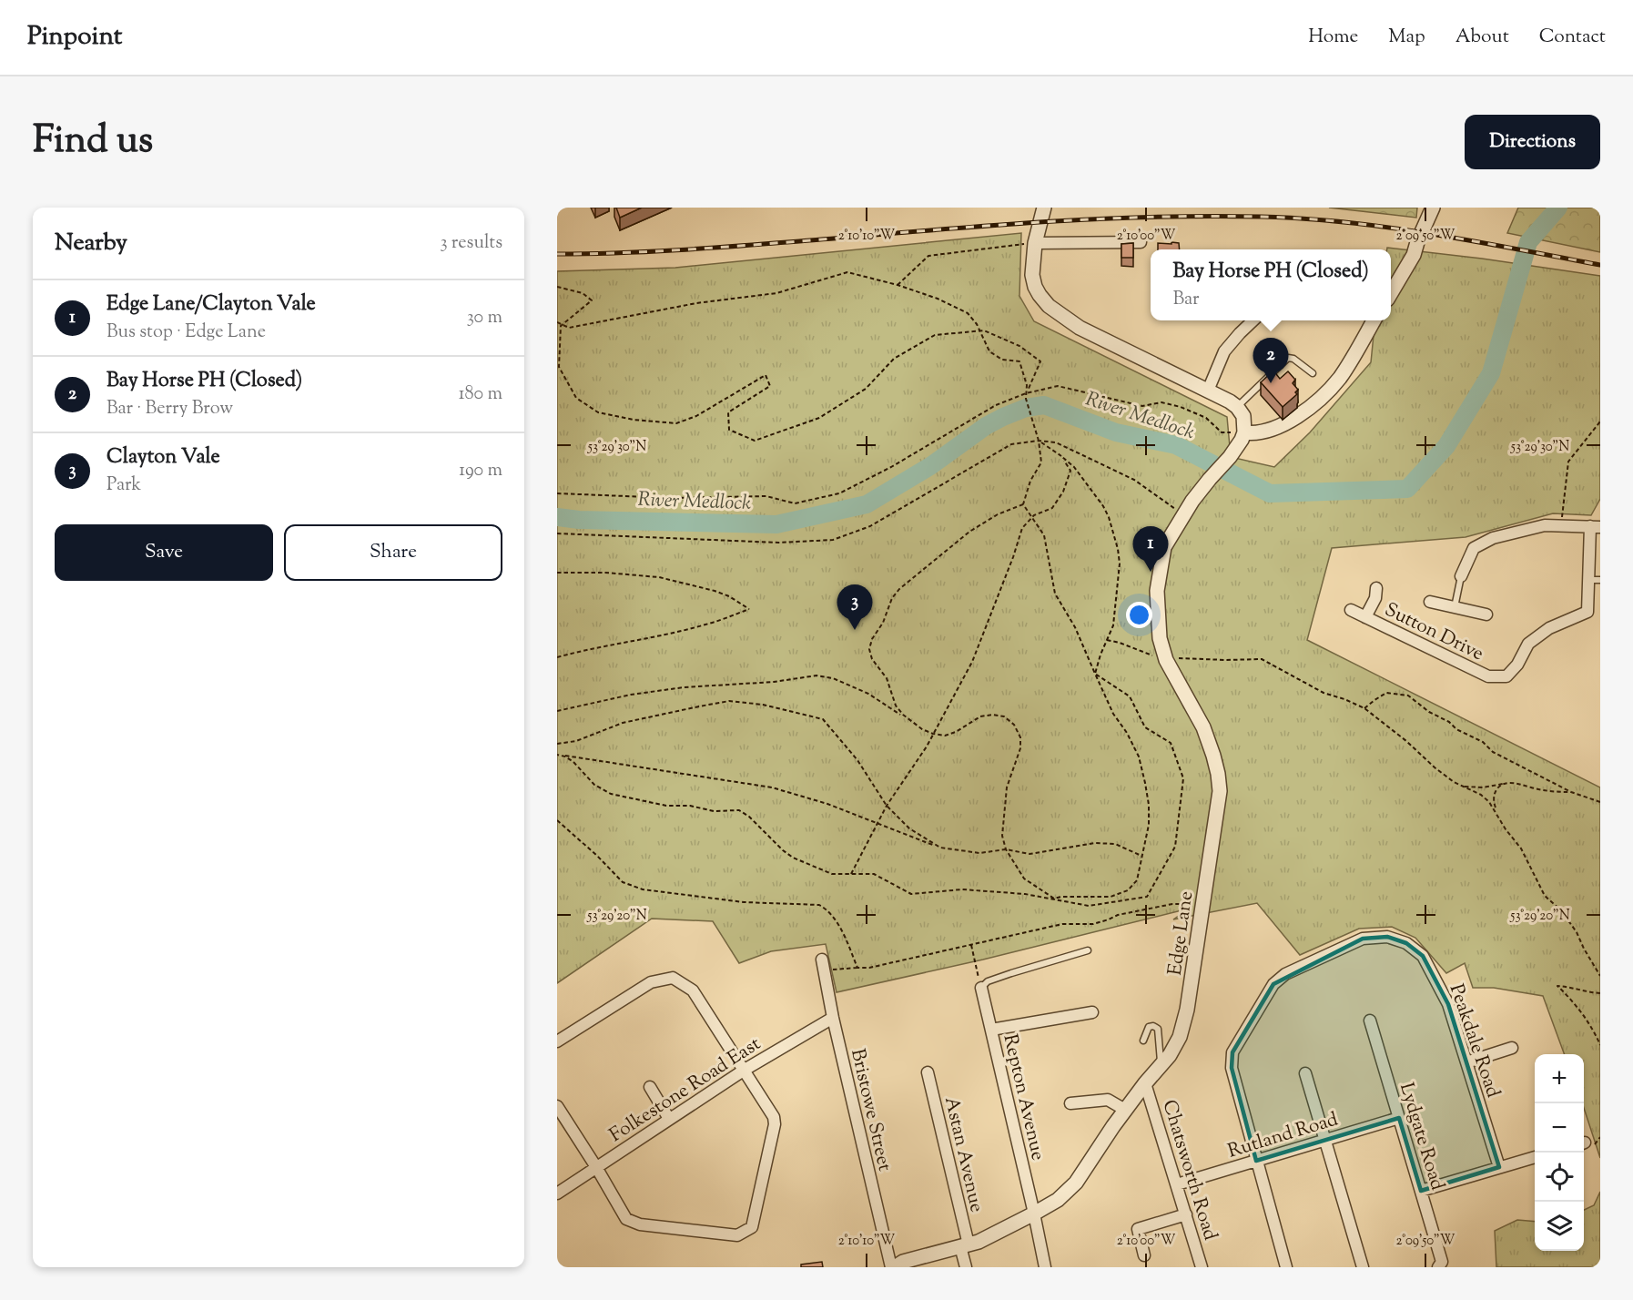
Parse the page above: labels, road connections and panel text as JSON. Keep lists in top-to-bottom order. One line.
{"streets":{"street":["Sutton Drive","Edge Lane","Peakdale Road","Folkestone Road East","Repton Avenue","Bristowe Street","Rutland Road","Lydgate Road","Astan Avenue","Chatsworth Road"]},"crossings":[["Edge Lane","Repton Avenue"],["Edge Lane","Bristowe Street"],["Edge Lane","Astan Avenue"],["Edge Lane","Chatsworth Road"],["Peakdale Road","Rutland Road"],["Folkestone Road East","Bristowe Street"],["Rutland Road","Lydgate Road"],["Rutland Road","Chatsworth Road"]],"water":["River Medlock"],"page":{"header":"Pinpoint","nav":["Home","Map","About","Contact"],"title":"Find us","buttons":["Directions",["Save","Share"]],"heading":["Nearby","3 results"],"popup":["Bay Horse PH (Closed)","Bar"],"list":[{"mark":"1","name":"Edge Lane/Clayton Vale","note":"Bus stop · Edge Lane","value":"30 m"},{"mark":"2","name":"Bay Horse PH (Closed)","note":"Bar · Berry Brow","value":"180 m"},{"mark":"3","name":"Clayton Vale","note":"Park","value":"190 m"}],"pins":["2","1","3"],"map_buttons":["+","−"]},"coordinates":["2°10'10\"W","2°10'00\"W","2°09'50\"W","53°29'30\"N","53°29'20\"N"]}
